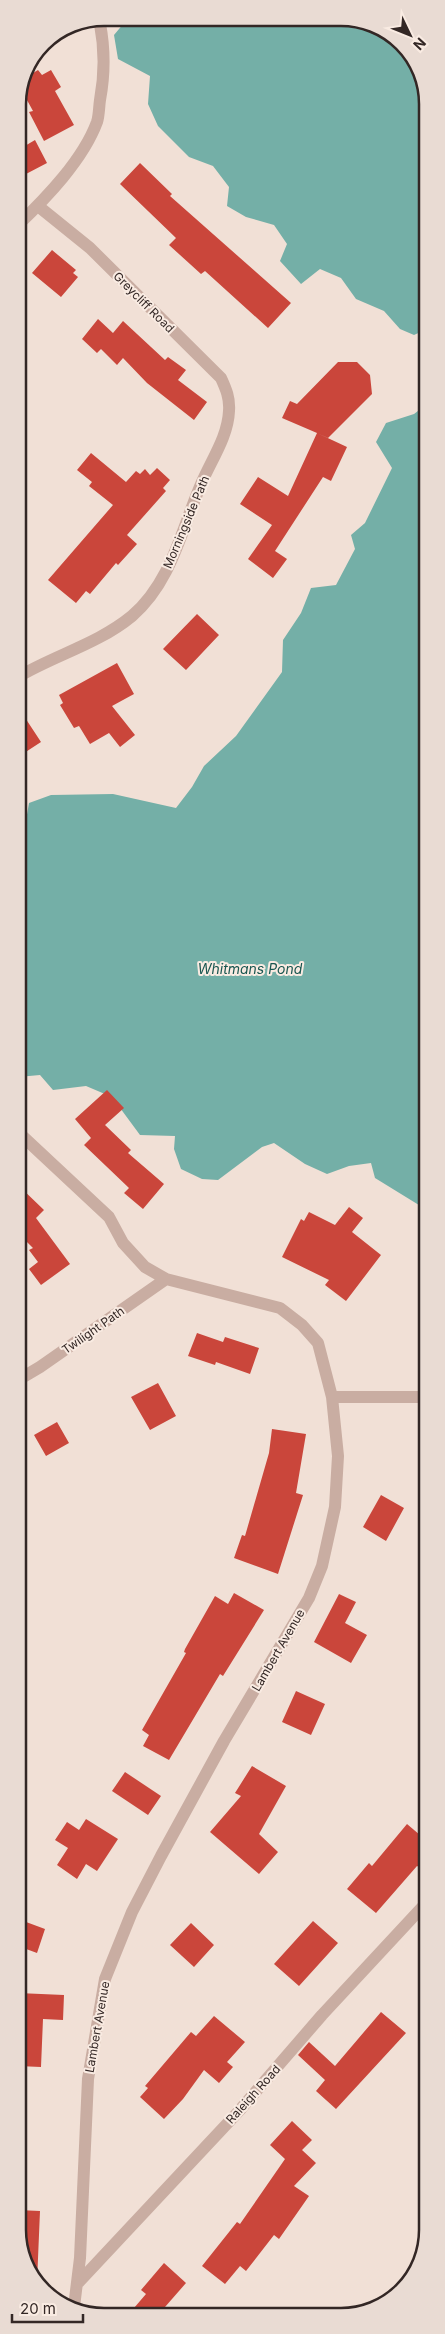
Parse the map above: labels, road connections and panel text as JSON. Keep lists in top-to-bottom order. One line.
{"streets":{"street":["Greycliff Road","Morningside Path","Twilight Path","Lambert Avenue","Raleigh Road"]},"crossings":[["Greycliff Road","Morningside Path"],["Twilight Path","Lambert Avenue"],["Lambert Avenue","Raleigh Road"]],"water":["Whitmans Pond"],"scale_bar":"20 m","north":"bottom right"}
